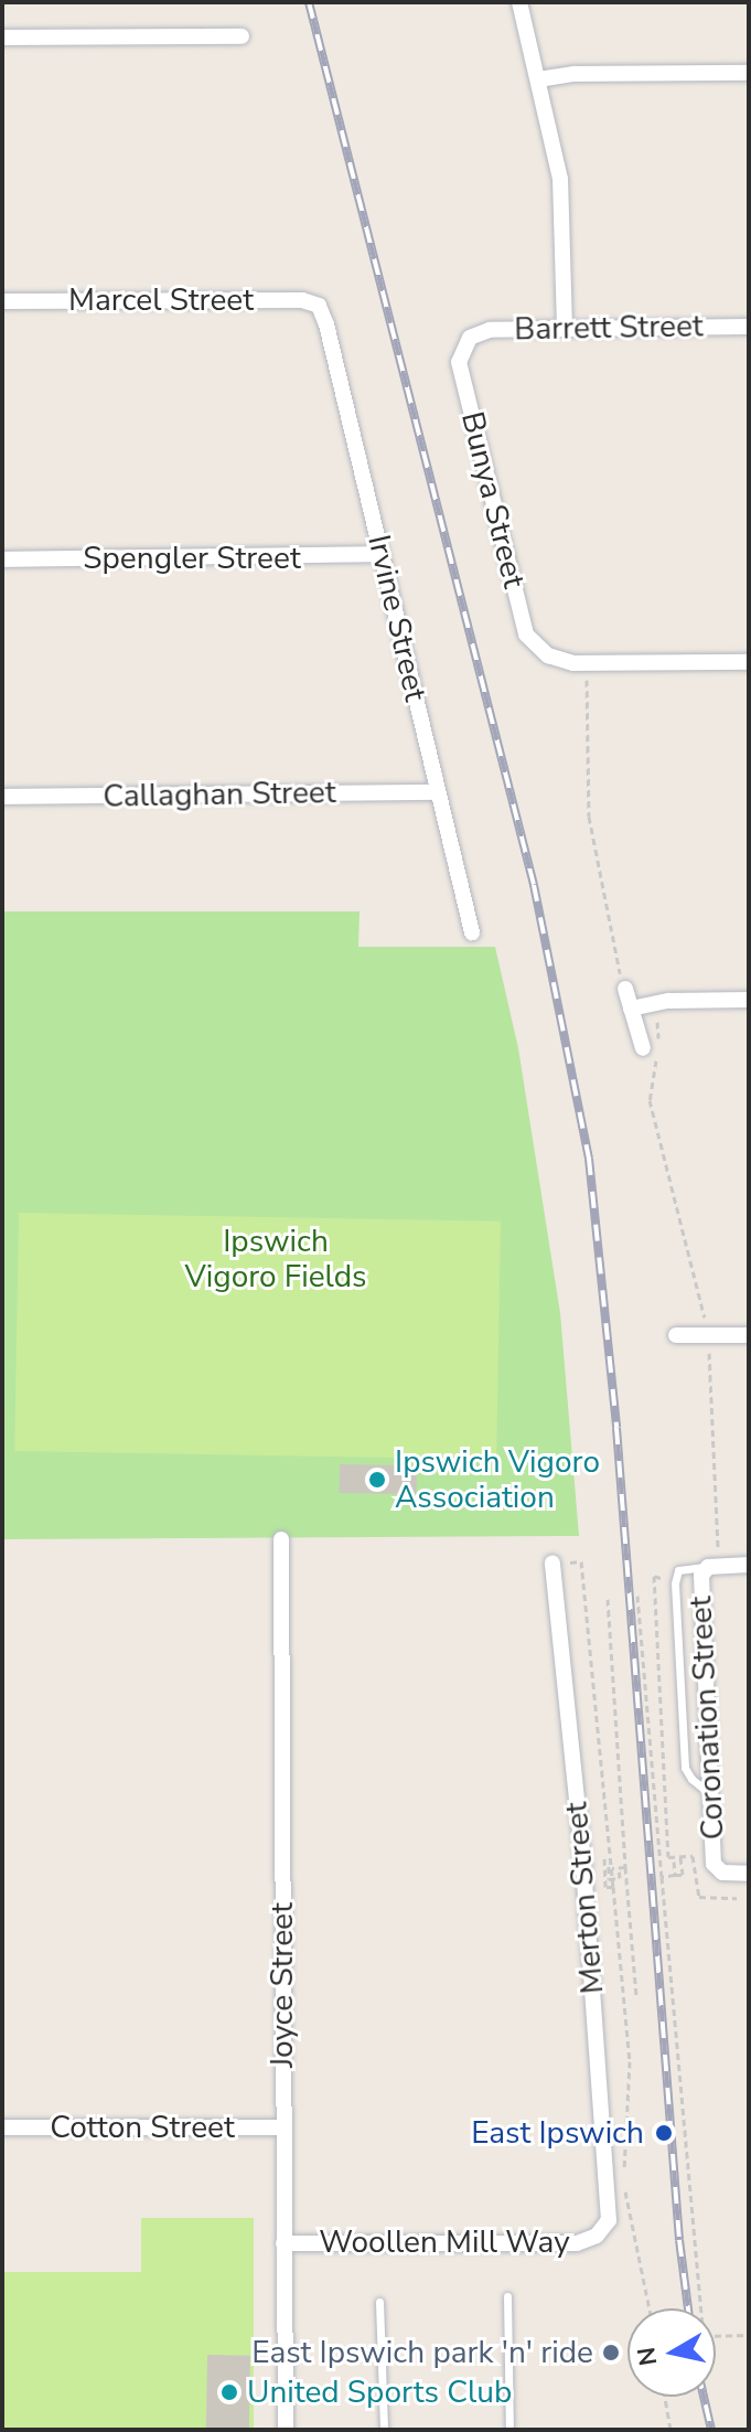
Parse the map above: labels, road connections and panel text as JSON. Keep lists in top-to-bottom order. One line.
{"streets":{"street":["Marcel Street","Barrett Street","Bunya Street","Spengler Street","Irvine Street","Callaghan Street","Coronation Street","Merton Street","Joyce Street","Cotton Street","Woollen Mill Way"]},"crossings":[["Marcel Street","Irvine Street"],["Barrett Street","Bunya Street"],["Spengler Street","Irvine Street"],["Irvine Street","Callaghan Street"],["Merton Street","Woollen Mill Way"],["Joyce Street","Cotton Street"],["Joyce Street","Woollen Mill Way"]],"parks":["Ipswich Vigoro Fields"],"places":["Ipswich Vigoro Association","East Ipswich","East Ipswich park 'n' ride","United Sports Club"],"north":"left"}
